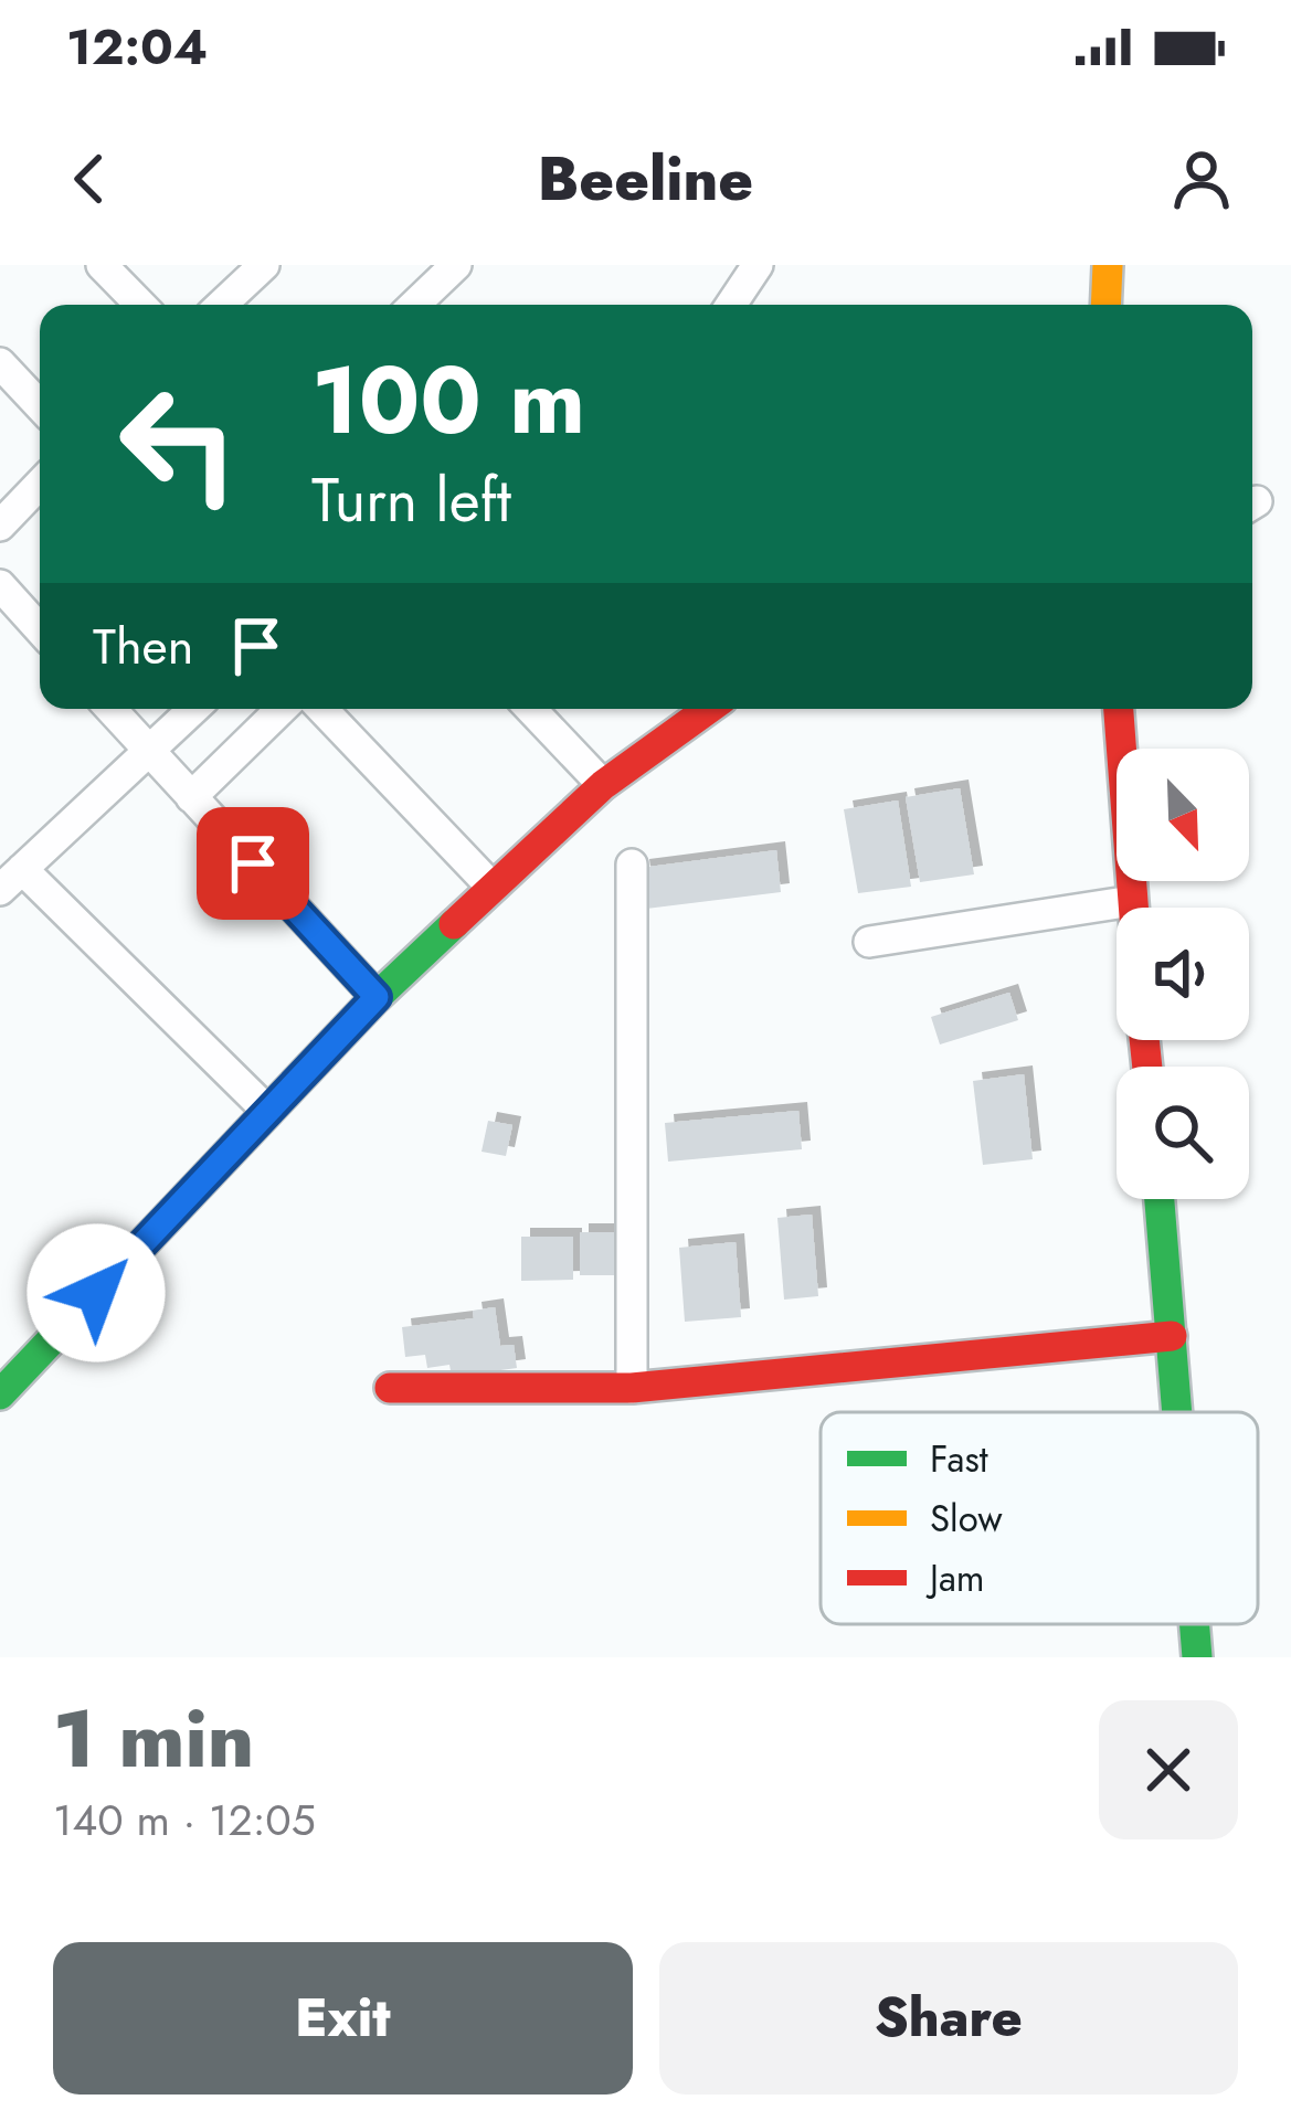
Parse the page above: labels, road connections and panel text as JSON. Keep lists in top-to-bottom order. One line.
{"legend":["Fast","Slow","Jam"],"north":"bottom right","page":{"status":"12:04","header":"Beeline","turn":["100 m","Turn left"],"then":"Then","heading":["1 min","140 m · 12:05"],"buttons":["Exit","Share"]}}
